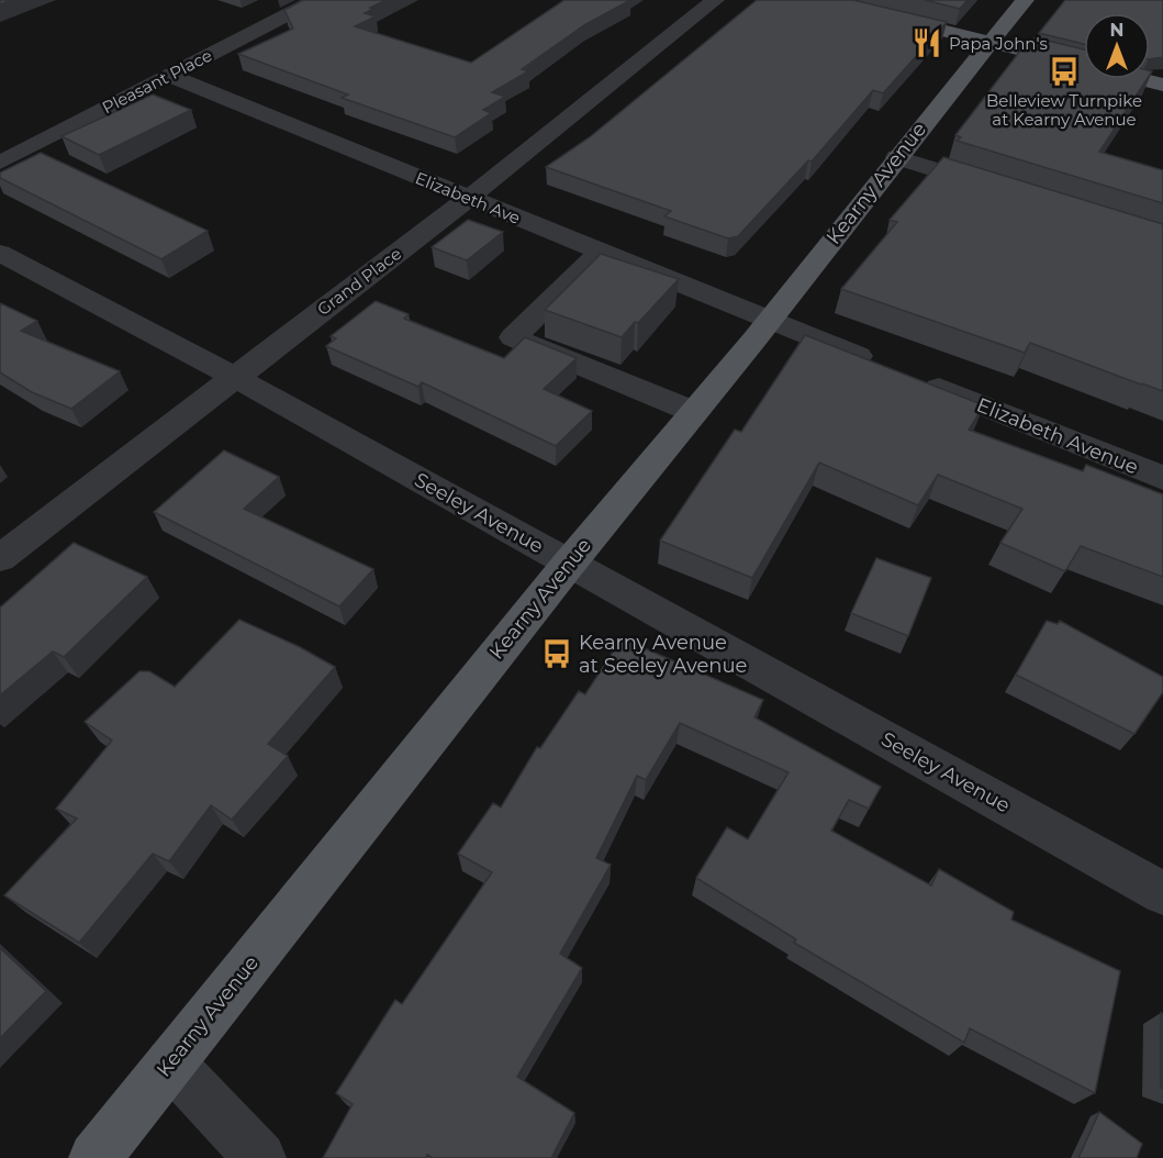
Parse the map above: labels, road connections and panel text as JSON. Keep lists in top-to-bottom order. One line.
{"streets":{"main road":["Kearny Avenue"],"street":["Pleasant Place","Elizabeth Ave","Grand Place","Elizabeth Avenue","Seeley Avenue"]},"crossings":[["Pleasant Place","Elizabeth Ave"],["Kearny Avenue","Elizabeth Ave"],["Kearny Avenue","Elizabeth Avenue"],["Kearny Avenue","Seeley Avenue"],["Elizabeth Ave","Grand Place"],["Elizabeth Ave","Elizabeth Avenue"],["Grand Place","Seeley Avenue"]],"places":{"restaurant":["Papa John's"],"bus stop":["Belleview Turnpike at Kearny Avenue","Kearny Avenue at Seeley Avenue"]},"north":"top"}
